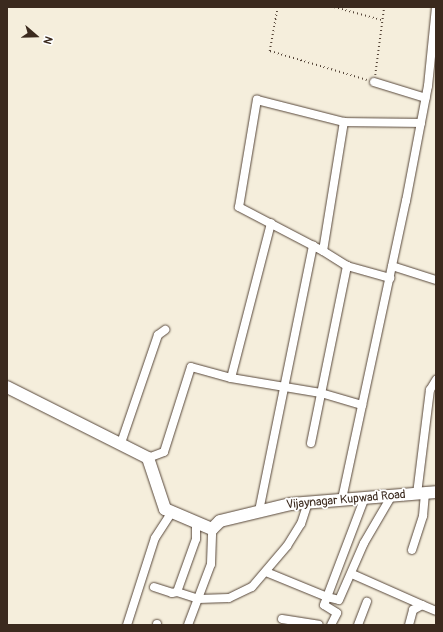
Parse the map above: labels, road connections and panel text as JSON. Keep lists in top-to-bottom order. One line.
{"streets":{"street":["Vijaynagar Kupwad Road"]},"north":"right"}
